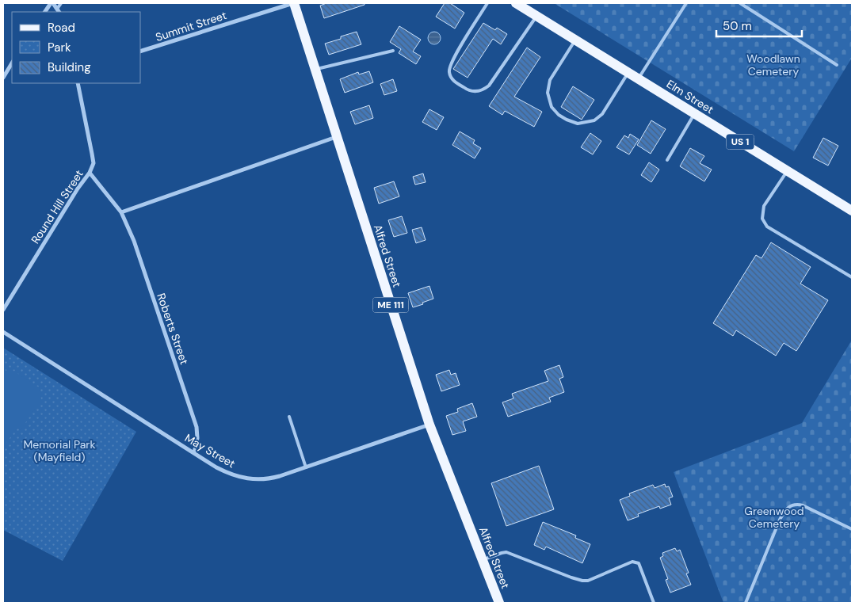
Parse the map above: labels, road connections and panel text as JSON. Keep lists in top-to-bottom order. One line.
{"streets":{"main road":["Elm Street","US 1","Alfred Street","ME 111"],"street":["Summit Street","Round Hill Street","Roberts Street","May Street"]},"crossings":[["Summit Street","Alfred Street"],["Round Hill Street","Roberts Street"],["Alfred Street","May Street"],["Roberts Street","May Street"]],"parks":["Woodlawn Cemetery","Memorial Park (Mayfield)","Greenwood Cemetery"],"legend":["Road","Park","Building"],"scale_bar":"50 m"}
